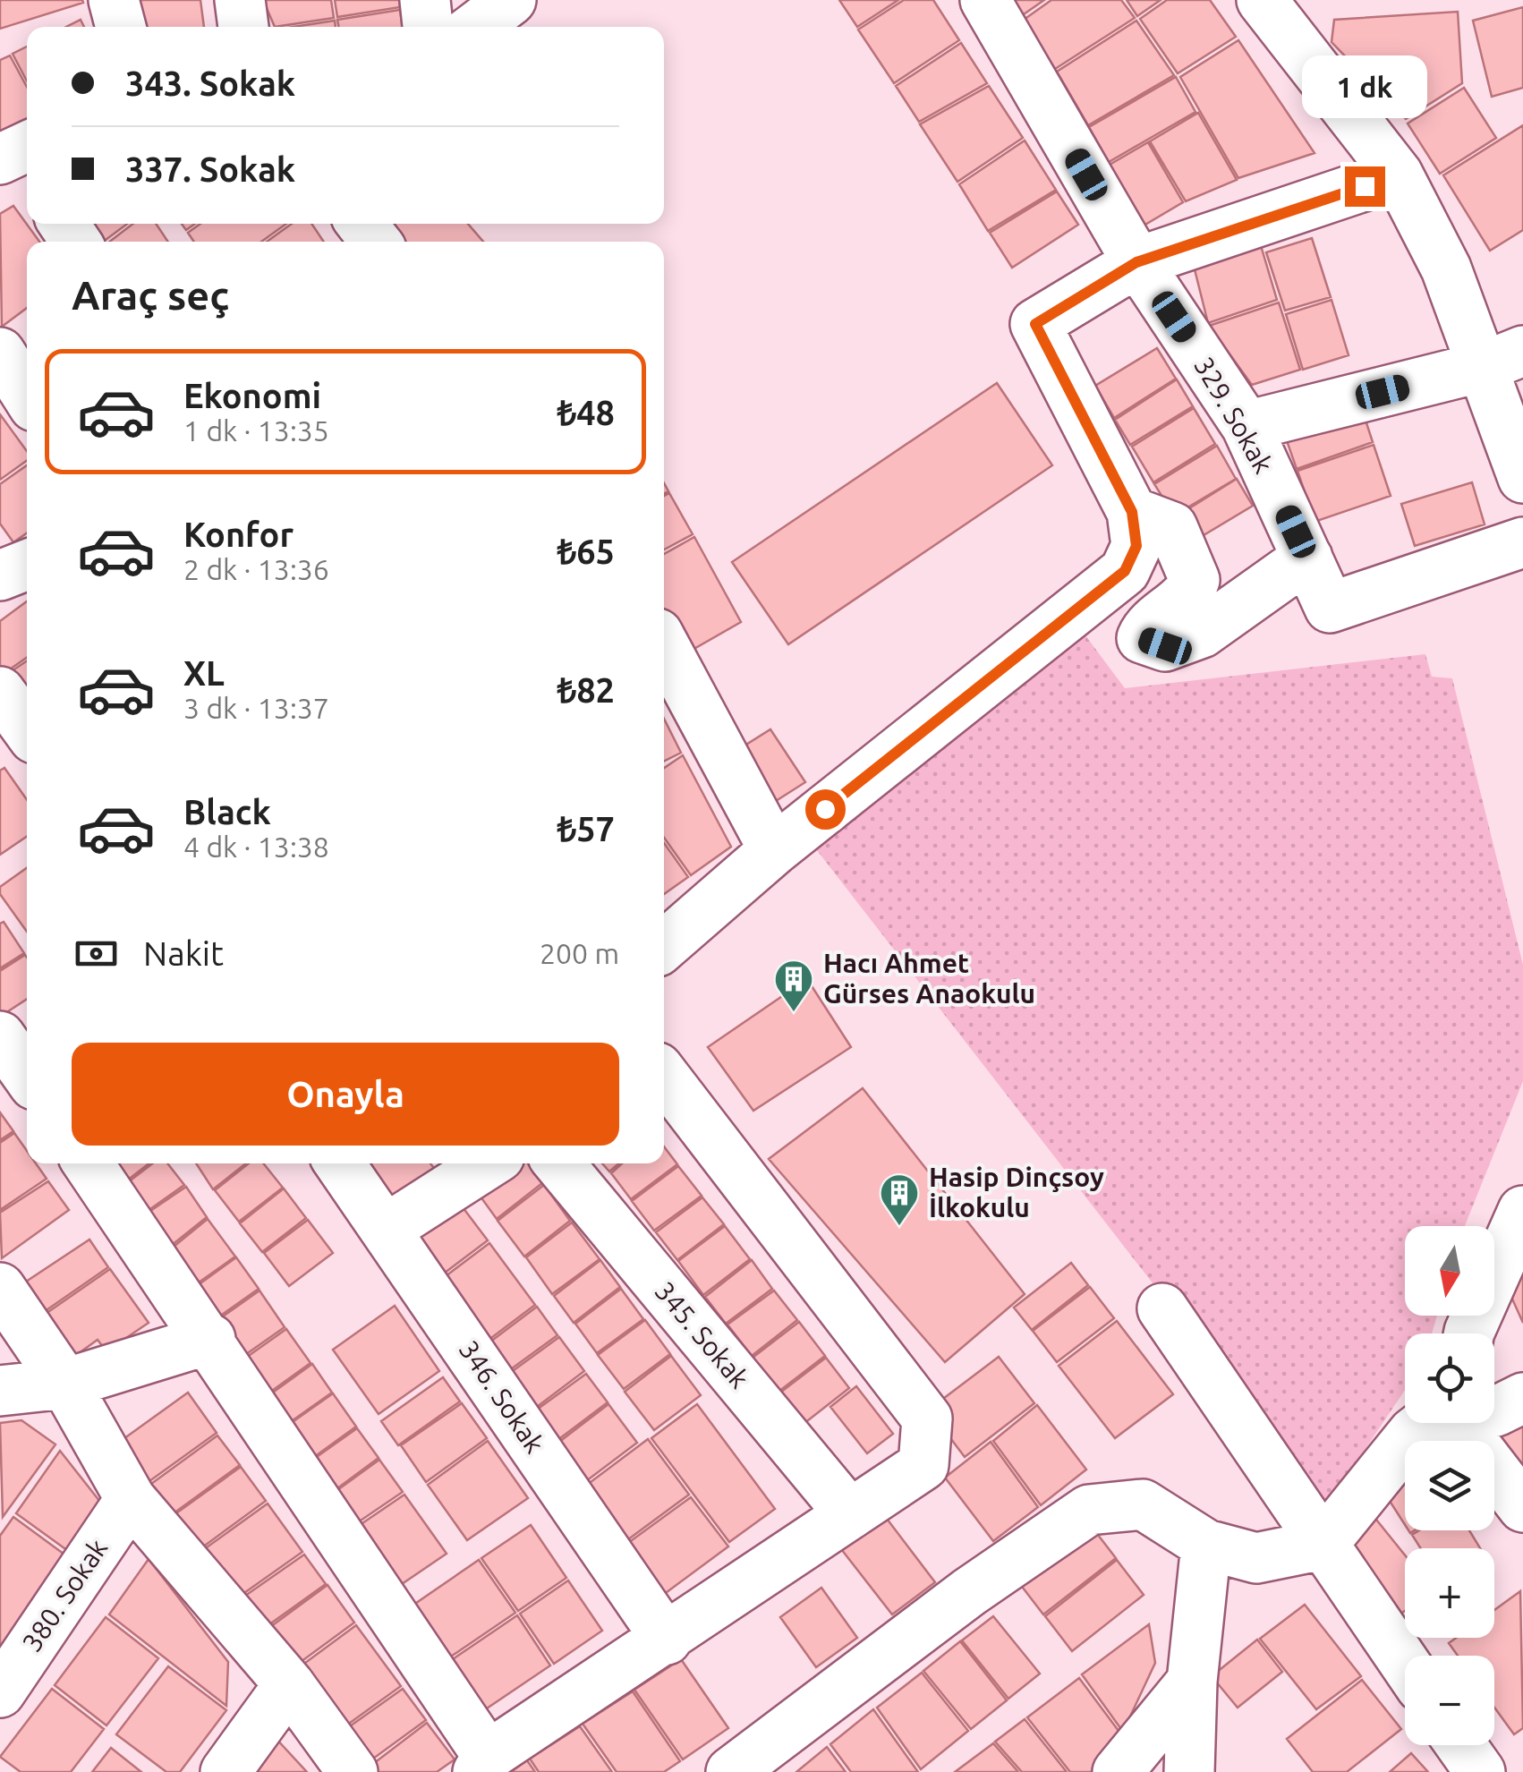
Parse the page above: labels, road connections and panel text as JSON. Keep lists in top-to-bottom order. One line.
{"streets":{"street":["329. Sokak","345. Sokak","346. Sokak","380. Sokak"]},"places":{"building":["Hacı Ahmet Gürses Anaokulu","Hasip Dinçsoy İlkokulu"]},"north":"bottom","page":{"banner":["343. Sokak","337. Sokak"],"bubble":"1 dk","heading":"Araç seç","list":[{"name":"Ekonomi","note":"1 dk · 13:35","value":"₺48"},{"name":"Konfor","note":"2 dk · 13:36","value":"₺65"},{"name":"XL","note":"3 dk · 13:37","value":"₺82"},{"name":"Black","note":"4 dk · 13:38","value":"₺57"}],"pay":["Nakit","200 m"],"buttons":"Onayla","map_buttons":["+","−"]}}
